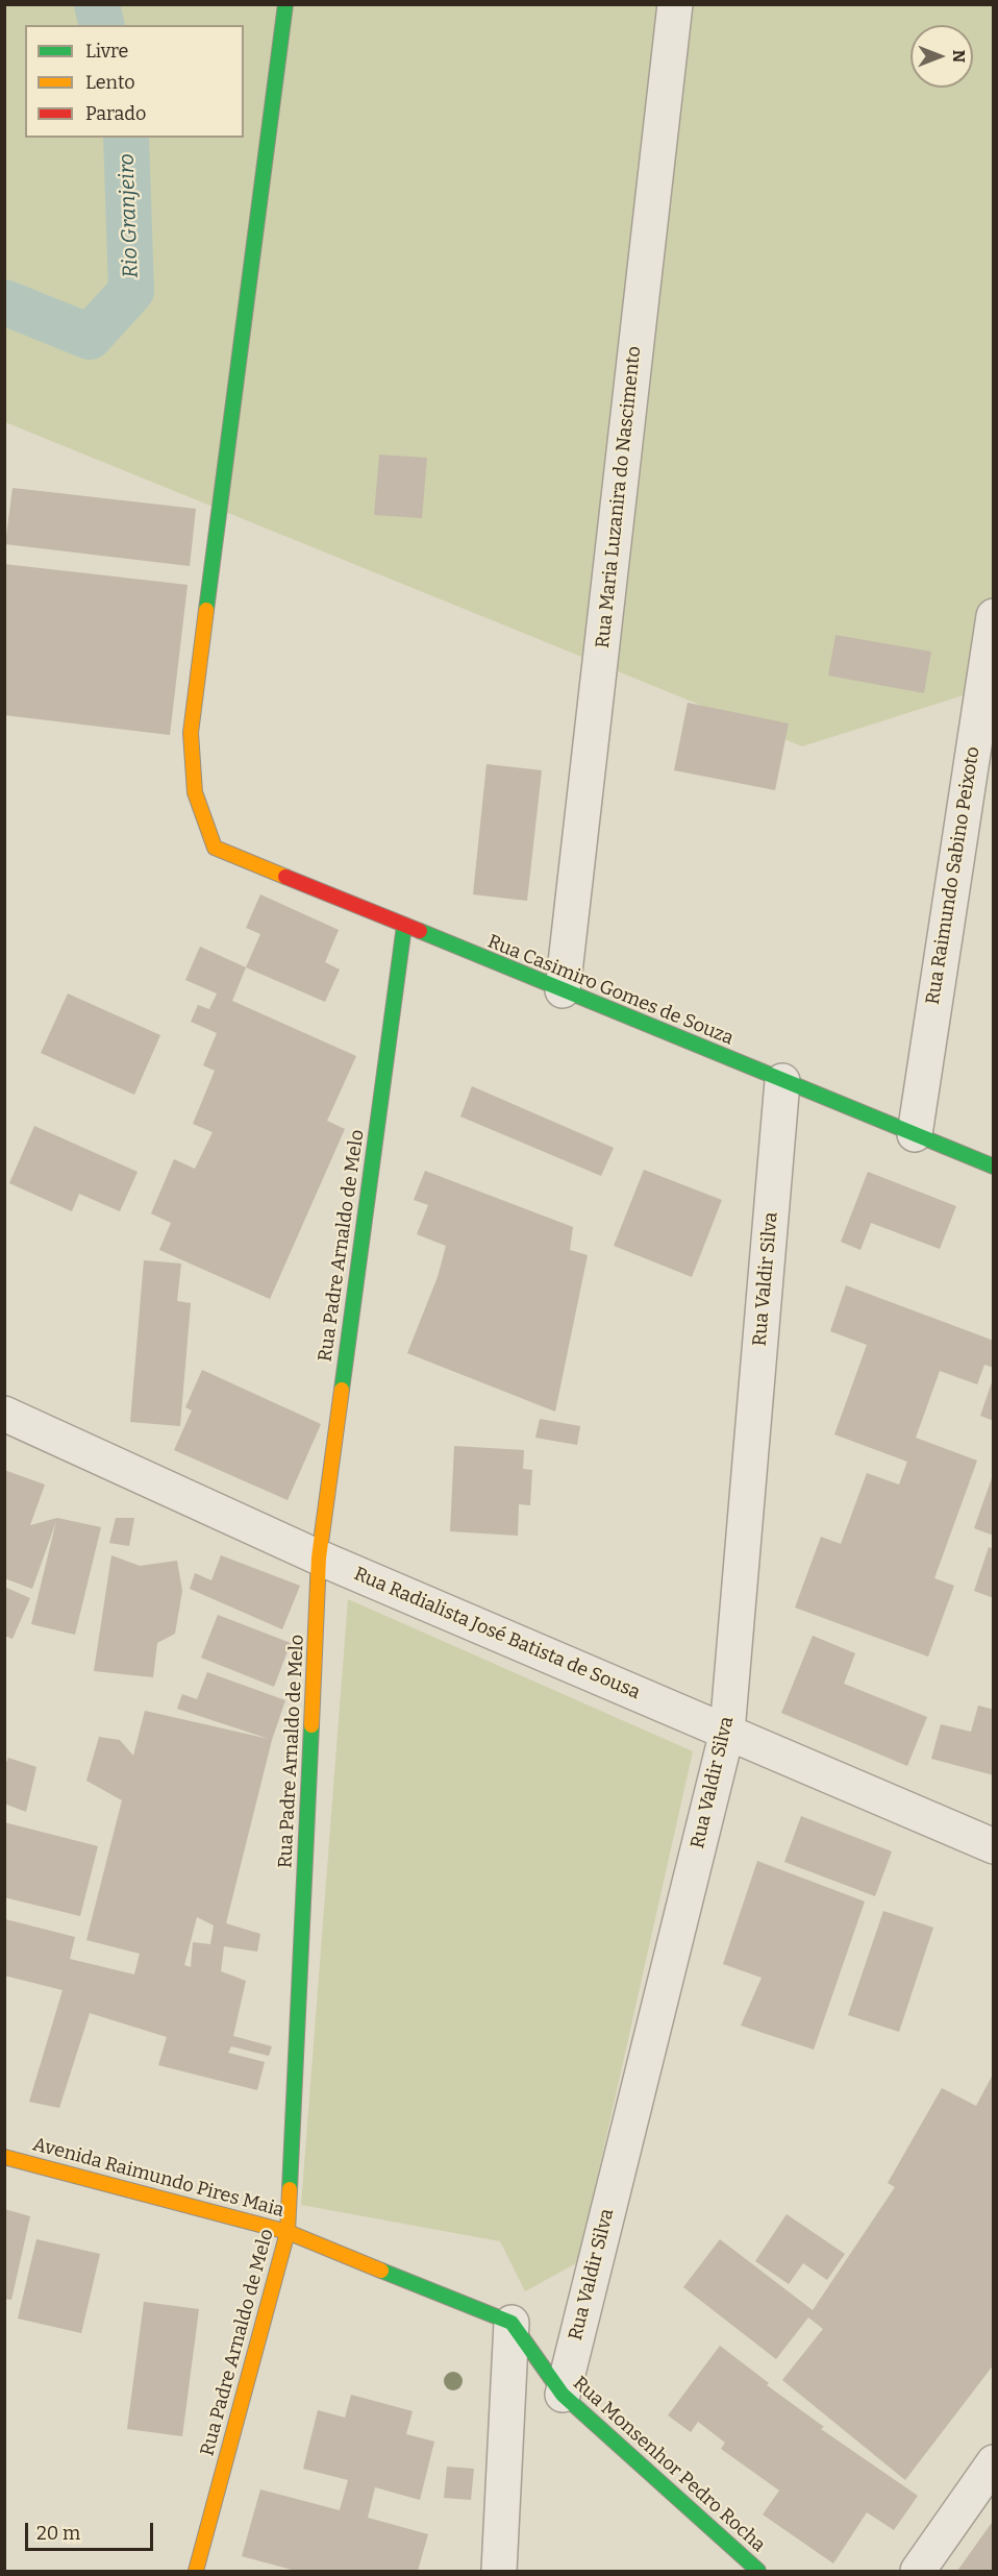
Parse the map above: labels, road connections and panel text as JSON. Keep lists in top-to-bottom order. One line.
{"streets":{"street":["Rua Maria Luzanira do Nascimento","Rua Raimundo Sabino Peixoto","Rua Casimiro Gomes de Souza","Rua Padre Arnaldo de Melo","Rua Valdir Silva","Rua Radialista José Batista de Sousa","Avenida Raimundo Pires Maia","Rua Monsenhor Pedro Rocha"]},"crossings":[["Rua Maria Luzanira do Nascimento","Rua Casimiro Gomes de Souza"],["Rua Raimundo Sabino Peixoto","Rua Casimiro Gomes de Souza"],["Rua Casimiro Gomes de Souza","Rua Padre Arnaldo de Melo"],["Rua Casimiro Gomes de Souza","Rua Valdir Silva"],["Rua Padre Arnaldo de Melo","Rua Radialista José Batista de Sousa"],["Rua Padre Arnaldo de Melo","Avenida Raimundo Pires Maia"],["Rua Valdir Silva","Rua Radialista José Batista de Sousa"],["Rua Valdir Silva","Rua Monsenhor Pedro Rocha"],["Avenida Raimundo Pires Maia","Rua Monsenhor Pedro Rocha"]],"water":["Rio Granjeiro"],"legend":["Livre","Lento","Parado"],"scale_bar":"20 m","north":"right"}
